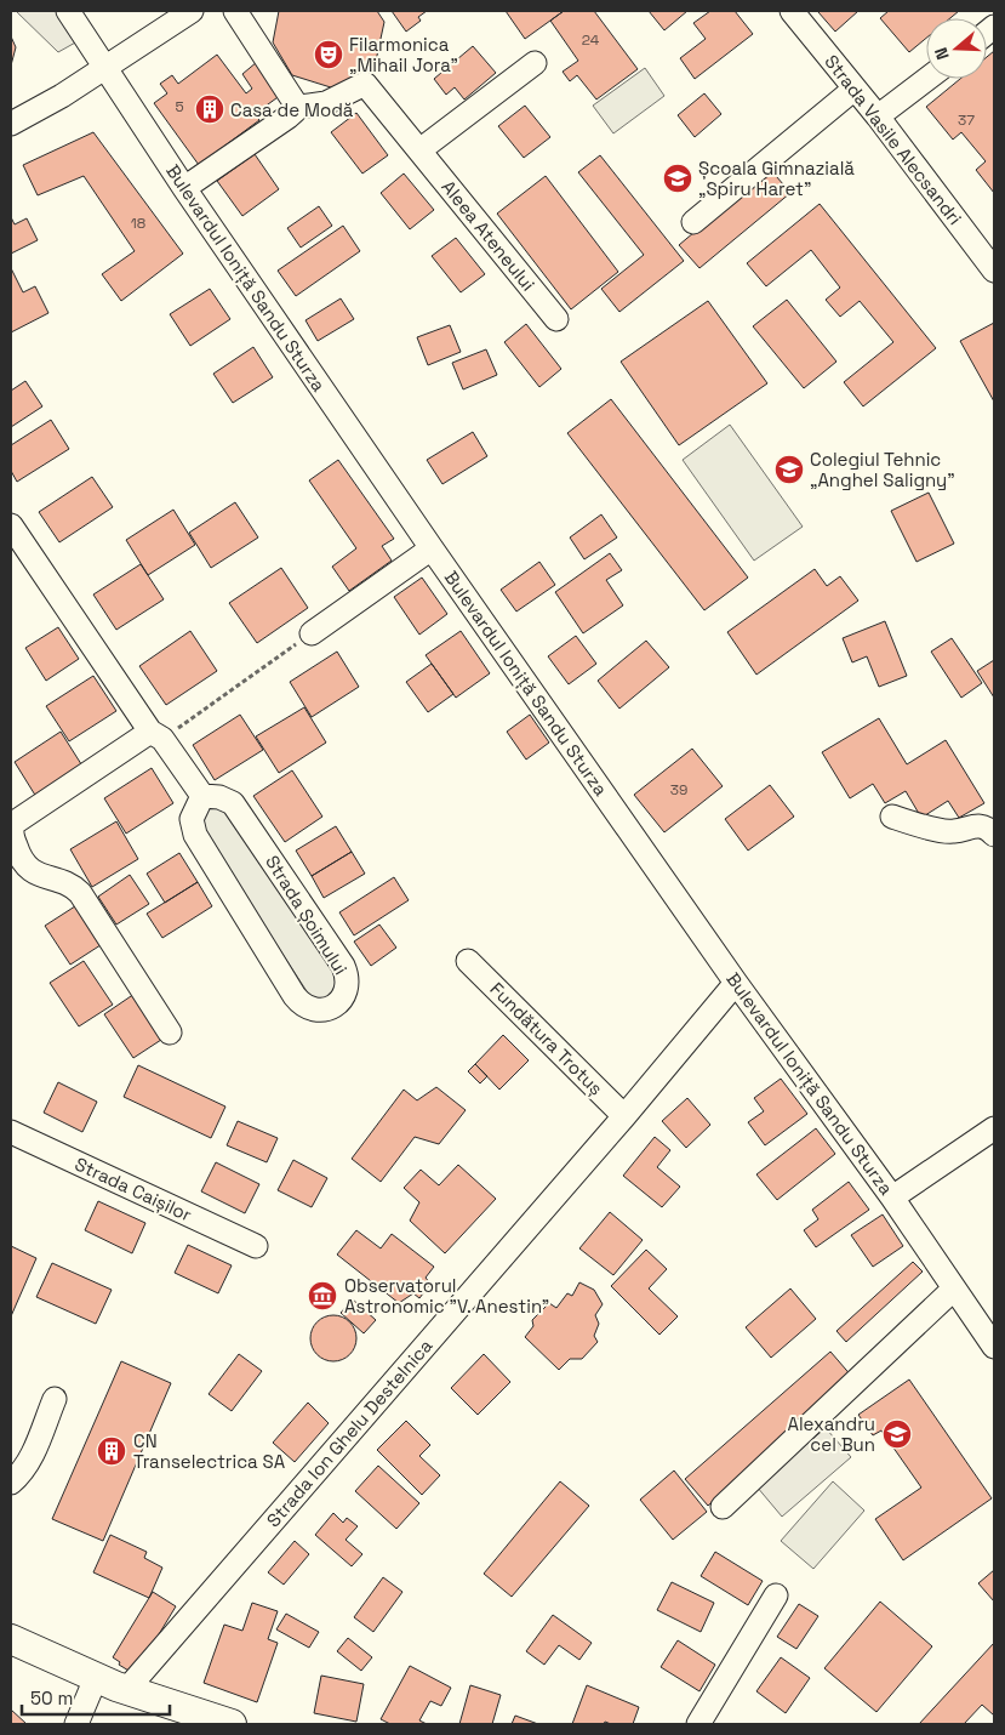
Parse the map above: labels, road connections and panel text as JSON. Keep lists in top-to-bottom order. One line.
{"streets":{"street":["Strada Vasile Alecsandri","Aleea Ateneului","Bulevardul Ioniță Sandu Sturza","Strada Șoimului","Fundătura Trotuș","Strada Caișilor","Strada Ion Ghelu Destelnica"]},"crossings":[["Aleea Ateneului","Bulevardul Ioniță Sandu Sturza"],["Bulevardul Ioniță Sandu Sturza","Strada Ion Ghelu Destelnica"],["Fundătura Trotuș","Strada Ion Ghelu Destelnica"]],"places":{"theatre":["Filarmonica „Mihail Jora”"],"building":["Casa de Modă","CN Transelectrica SA"],"school or university":["Școala Gimnazială „Spiru Haret”","Colegiul Tehnic „Anghel Saligny”","Alexandru cel Bun"],"museum":["Observatorul Astronomic \"V. Anestin\""]},"house_numbers":["24","5","37","18","39"],"scale_bar":"50 m","north":"left"}
